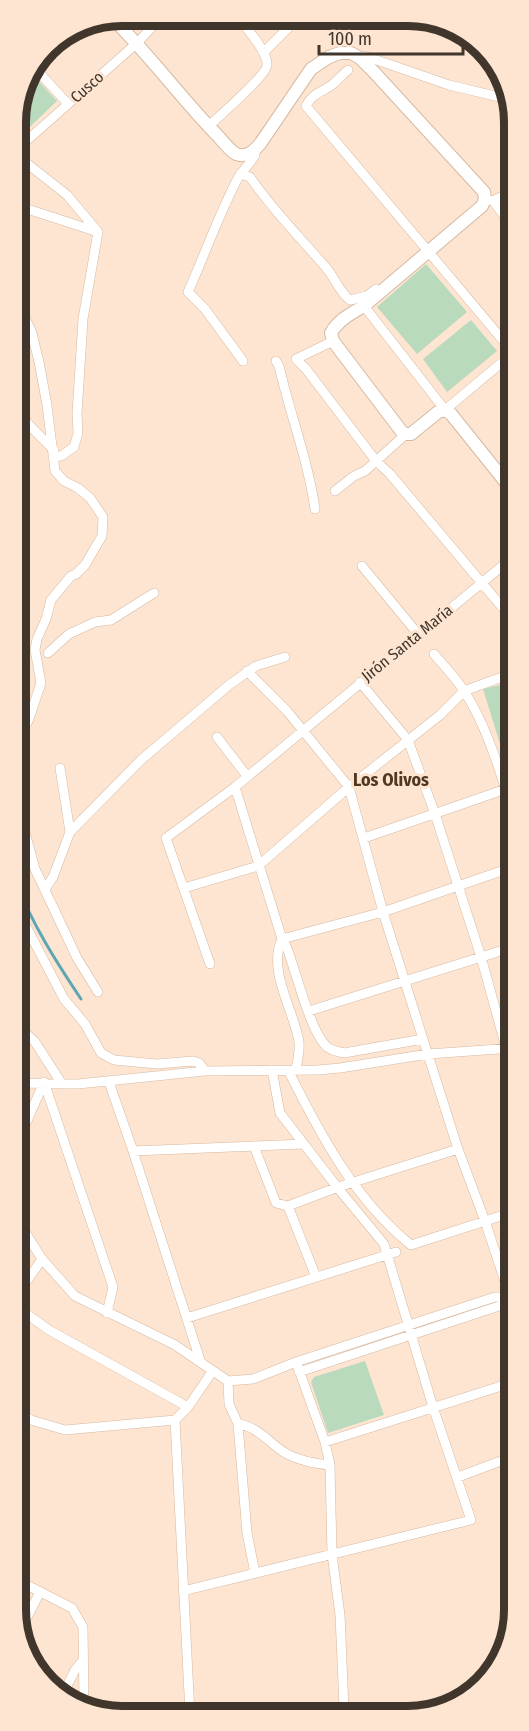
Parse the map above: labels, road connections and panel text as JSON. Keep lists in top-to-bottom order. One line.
{"streets":{"street":["Cusco","Jirón Santa María"]},"districts":["Los Olivos"],"scale_bar":"100 m"}
